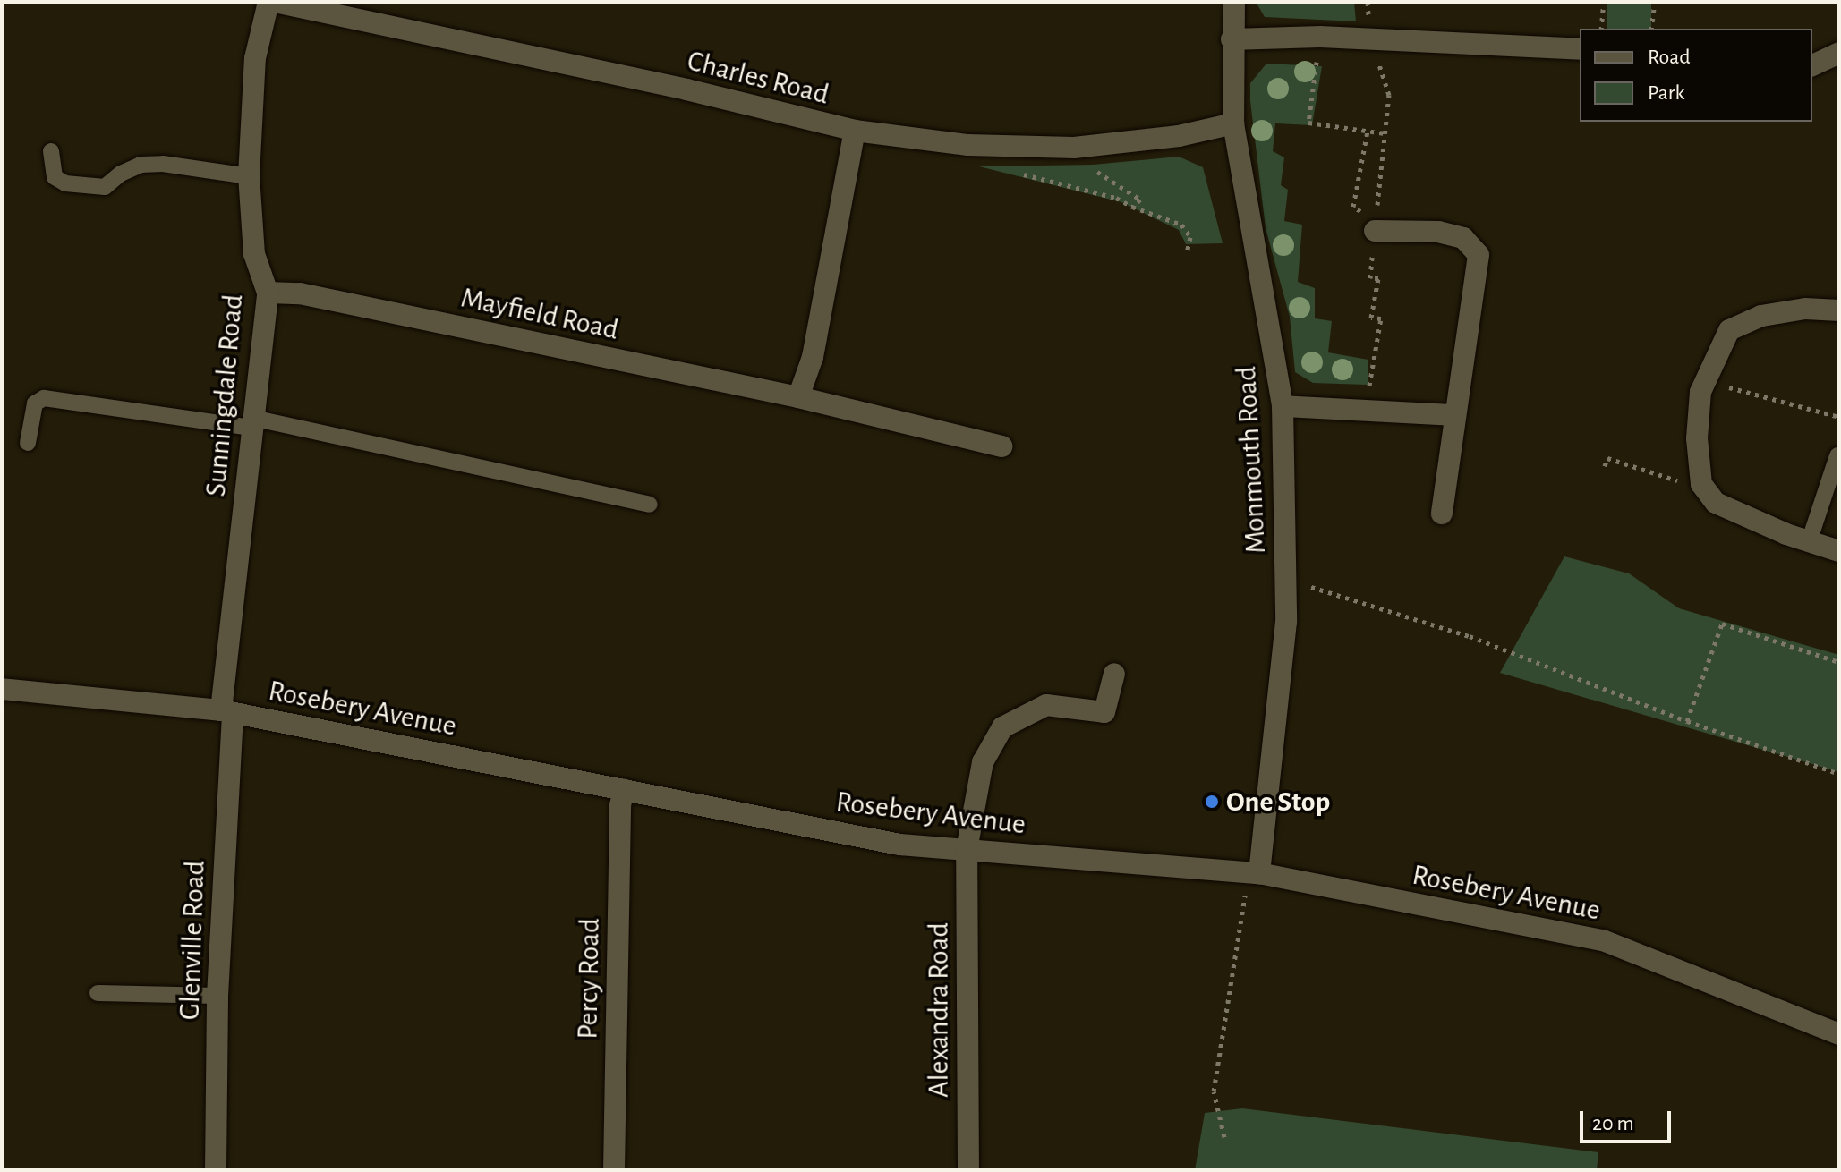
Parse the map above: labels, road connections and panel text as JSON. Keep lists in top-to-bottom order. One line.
{"streets":{"street":["Charles Road","Mayfield Road","Sunningdale Road","Monmouth Road","Rosebery Avenue","Glenville Road","Percy Road","Alexandra Road"]},"crossings":[["Charles Road","Monmouth Road"],["Mayfield Road","Sunningdale Road"],["Sunningdale Road","Rosebery Avenue"],["Sunningdale Road","Glenville Road"],["Monmouth Road","Rosebery Avenue"],["Rosebery Avenue","Glenville Road"],["Rosebery Avenue","Percy Road"],["Rosebery Avenue","Alexandra Road"]],"places":["One Stop"],"legend":["Road","Park"],"scale_bar":"20 m"}
